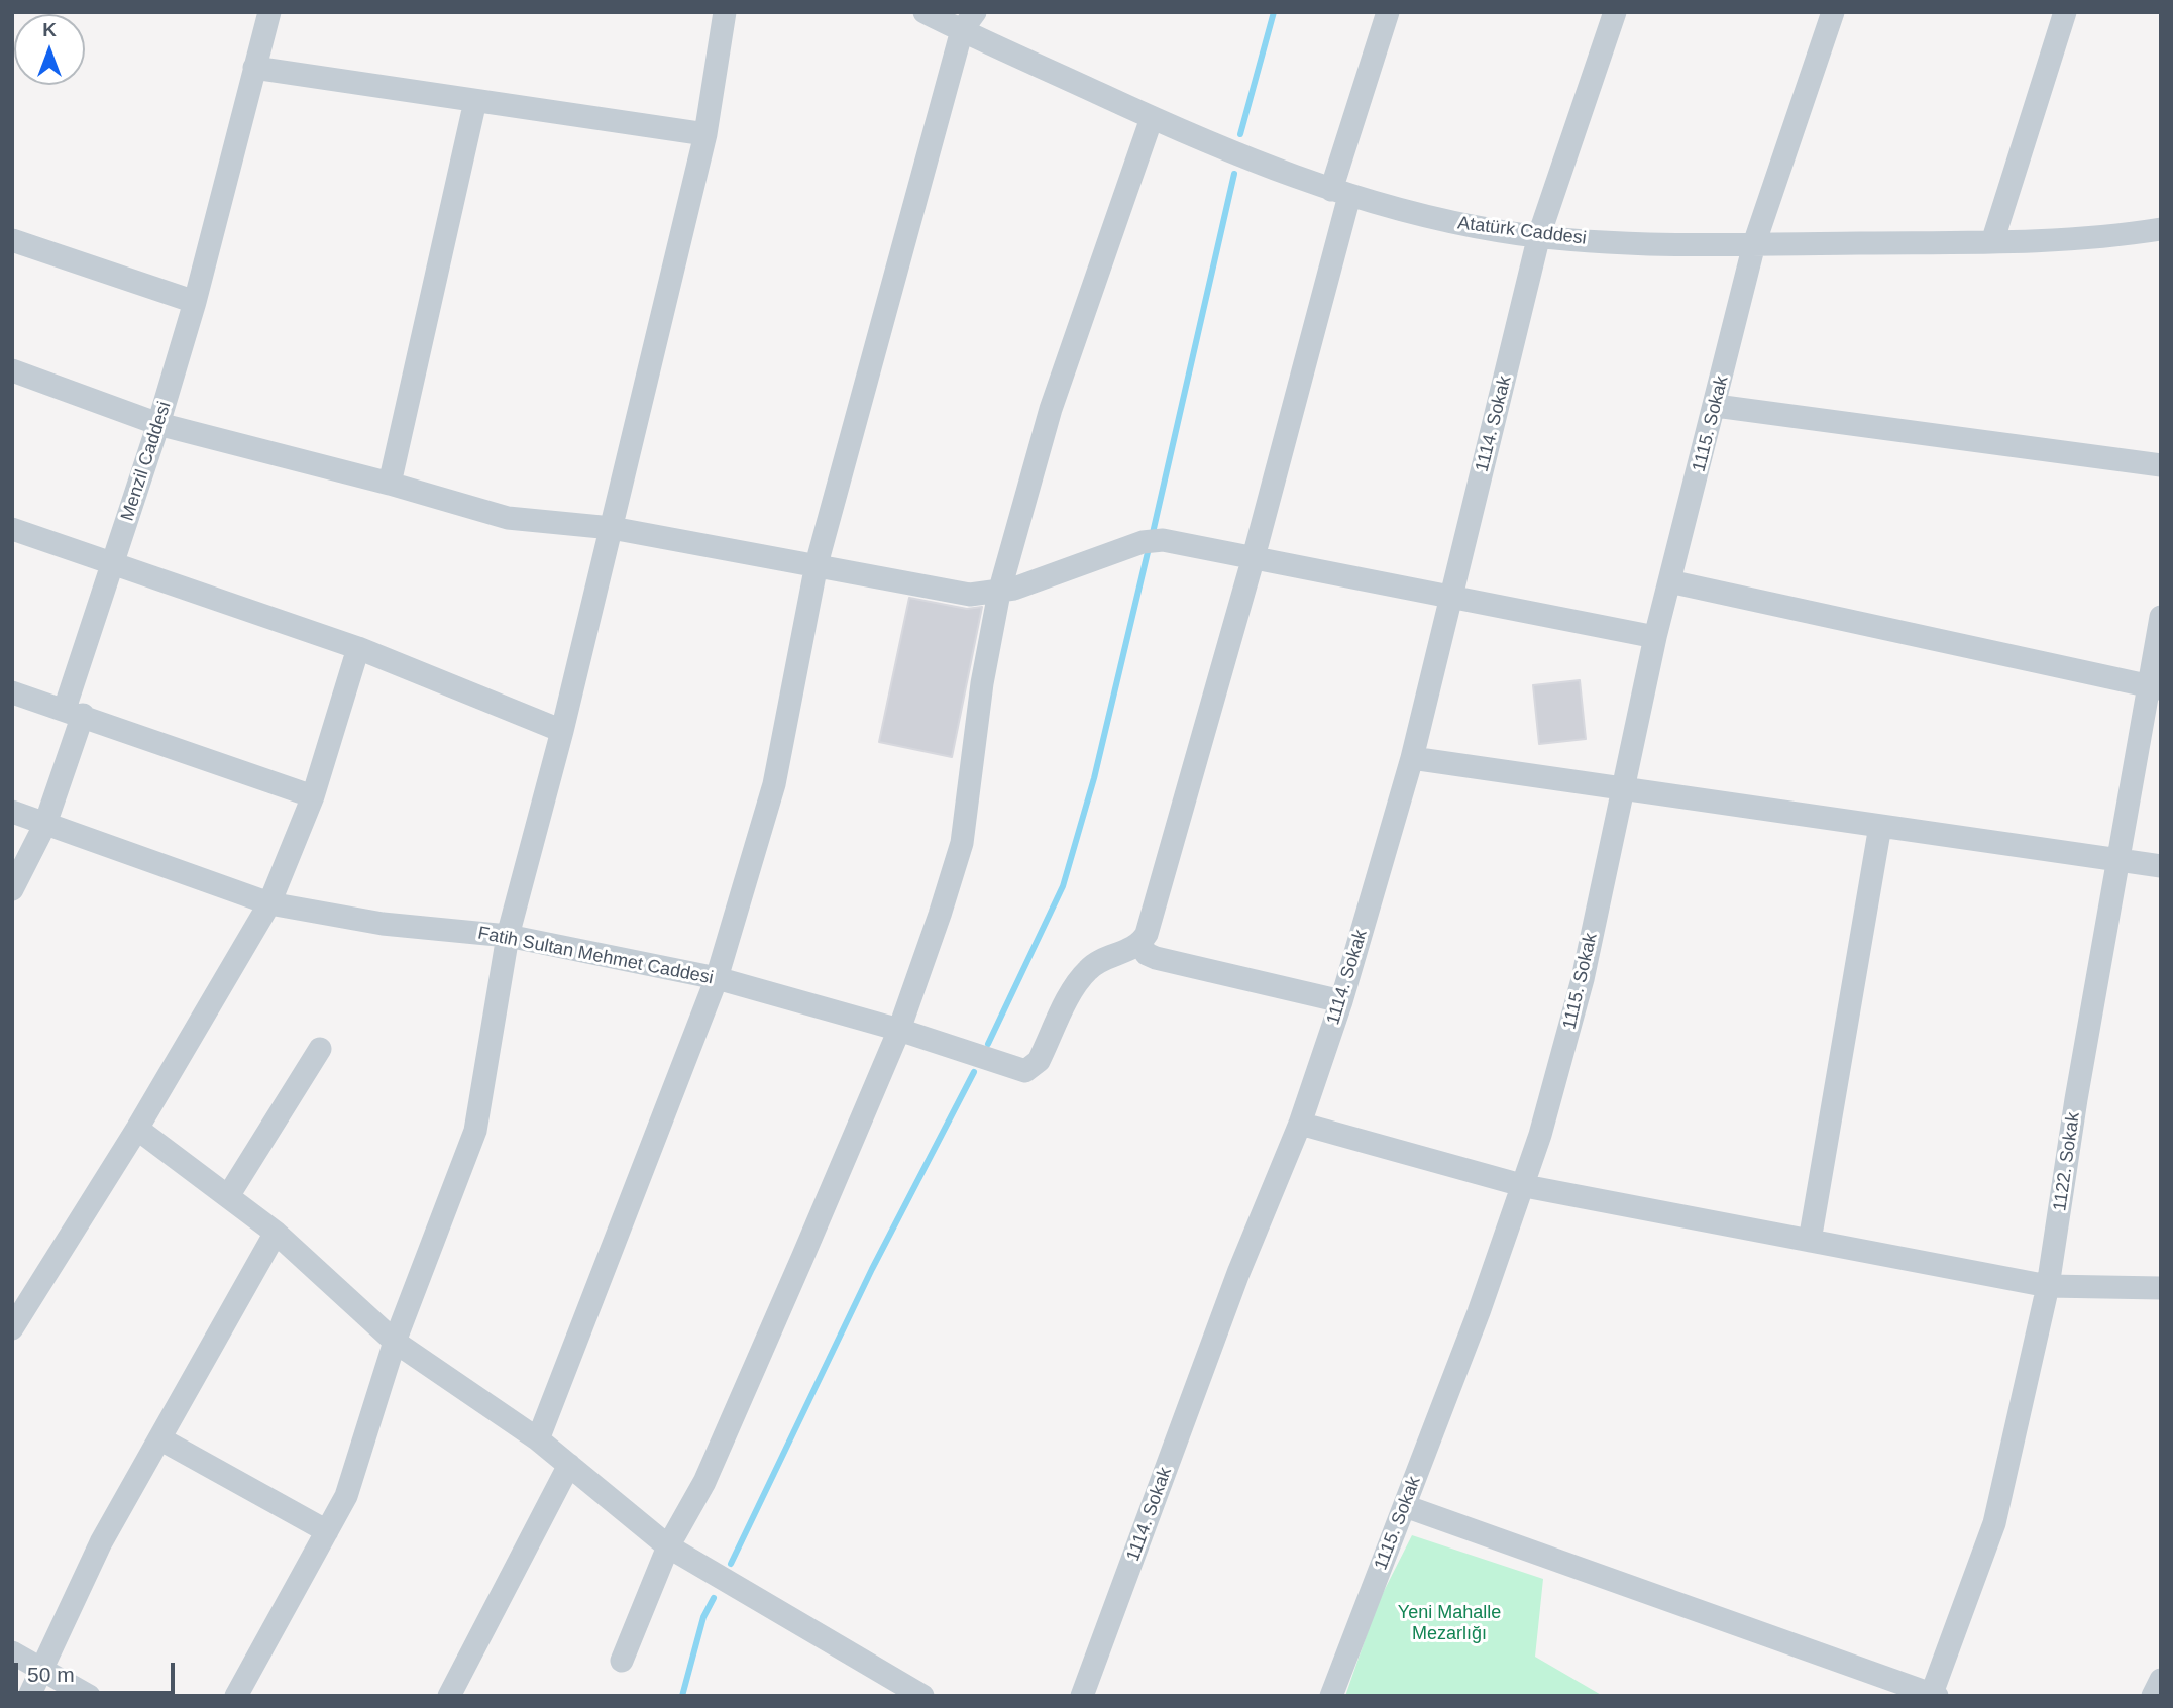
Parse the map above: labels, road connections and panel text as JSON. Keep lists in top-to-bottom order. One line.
{"streets":{"street":["Atatürk Caddesi","1114. Sokak","1115. Sokak","Menzil Caddesi","Fatih Sultan Mehmet Caddesi","1122. Sokak"]},"crossings":[["Atatürk Caddesi","1114. Sokak"],["Atatürk Caddesi","1115. Sokak"],["Menzil Caddesi","Fatih Sultan Mehmet Caddesi"]],"parks":["Yeni Mahalle Mezarlığı"],"scale_bar":"50 m","north":"top"}
